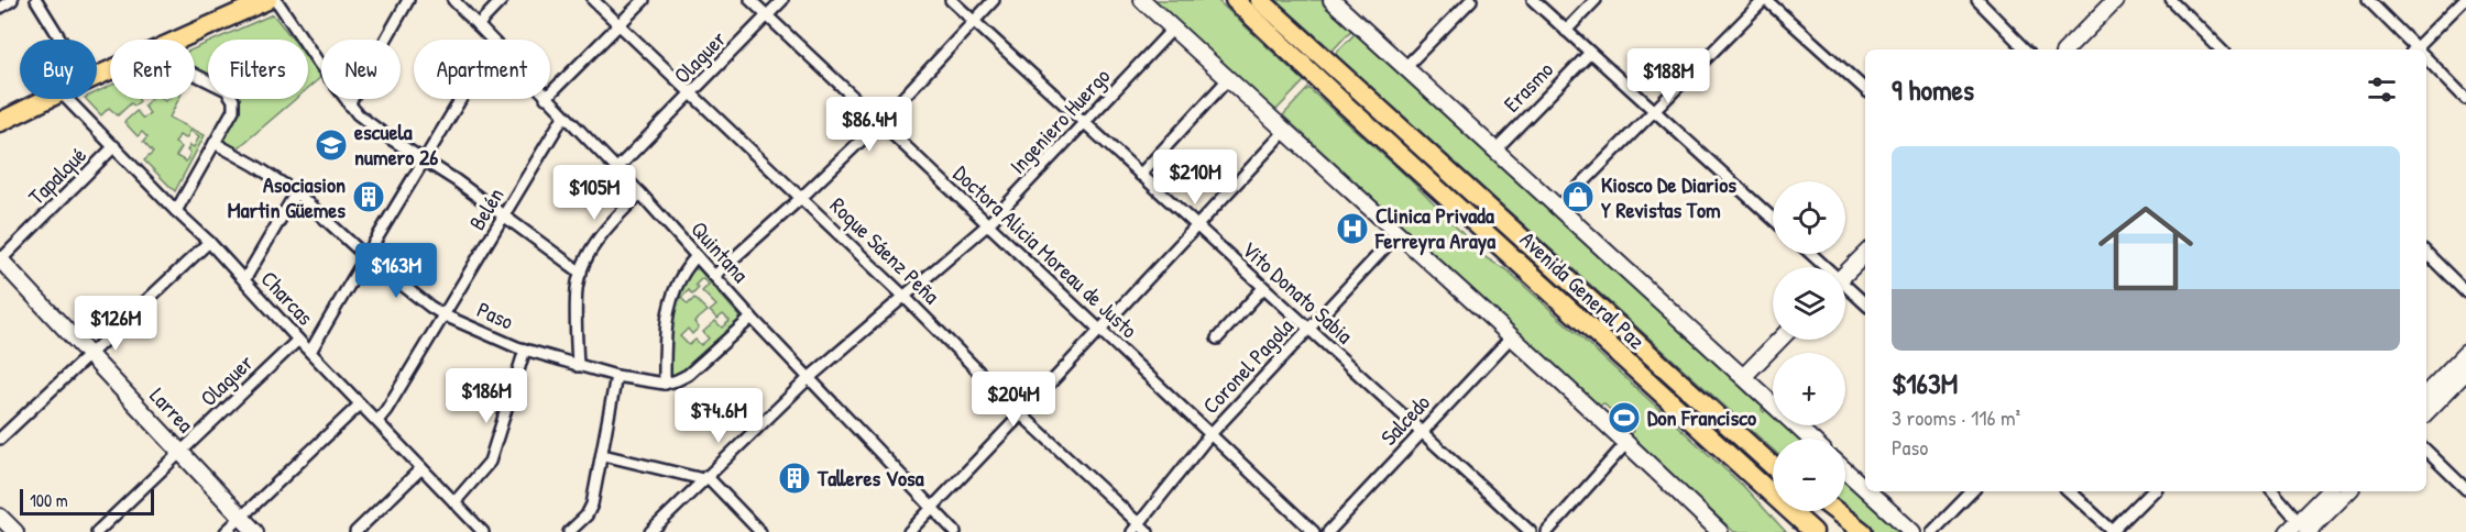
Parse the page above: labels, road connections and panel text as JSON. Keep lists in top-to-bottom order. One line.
{"streets":{"highway":["Avenida General Paz"],"street":["Olaguer","Erasmo","Ingeniero Huergo","Tapalqué","Belén","Roque Sáenz Peña","Quintana","Doctora Alicia Moreau de Justo","Vito Donato Sabia","Charcas","Paso","Coronel Pagola","Larrea","Salcedo"]},"crossings":[["Olaguer","Roque Sáenz Peña"],["Olaguer","Quintana"],["Olaguer","Doctora Alicia Moreau de Justo"],["Olaguer","Charcas"],["Olaguer","Larrea"],["Erasmo","Avenida General Paz"],["Ingeniero Huergo","Roque Sáenz Peña"],["Ingeniero Huergo","Quintana"],["Ingeniero Huergo","Doctora Alicia Moreau de Justo"],["Ingeniero Huergo","Vito Donato Sabia"],["Tapalqué","Charcas"],["Tapalqué","Larrea"],["Belén","Quintana"],["Belén","Charcas"],["Belén","Paso"],["Roque Sáenz Peña","Coronel Pagola"],["Doctora Alicia Moreau de Justo","Coronel Pagola"],["Vito Donato Sabia","Coronel Pagola"],["Vito Donato Sabia","Salcedo"]],"places":{"school or university":["escuela numero 26"],"building":["Asociasion Martin Güemes","Talleres Vosa"],"shop":["Kiosco De Diarios Y Revistas Tom"],"hospital":["Clinica Privada Ferreyra Araya"],"sports":["Don Francisco"]},"scale_bar":"100 m","page":{"chip":["Buy","Rent","Filters","New","Apartment"],"price":["$188M","$86.4M","$210M","$105M","$163M","$126M","$186M","$204M","$74.6M"],"heading":"9 homes","list":[{"name":"$163M","note":"3 rooms · 116 m² · Paso"}],"map_buttons":["+","−"],"scale":"100 m"}}
